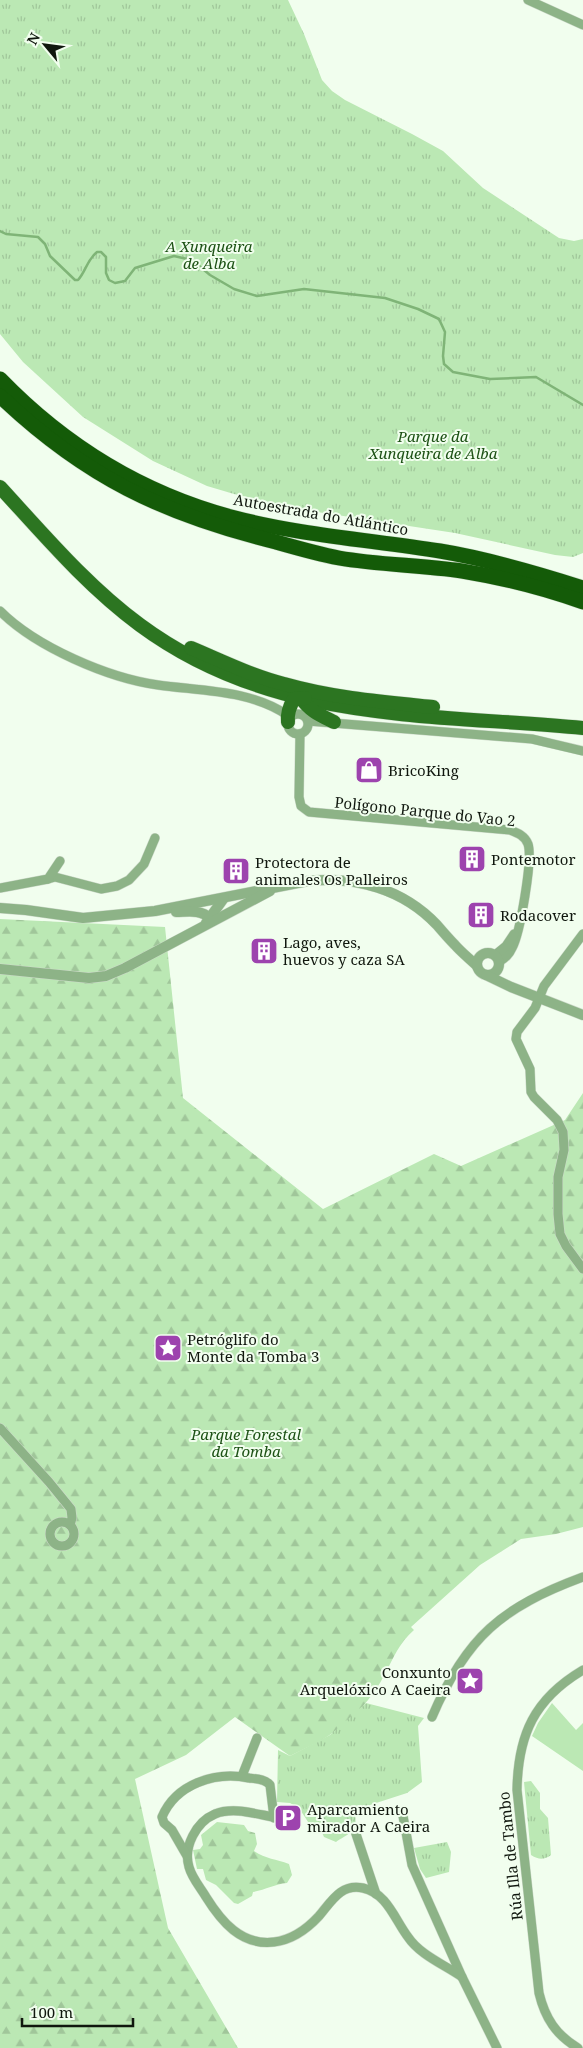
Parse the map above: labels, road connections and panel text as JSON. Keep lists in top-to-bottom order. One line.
{"streets":{"highway":["Autoestrada do Atlántico"],"street":["Polígono Parque do Vao 2","Rúa Illa de Tambo"]},"parks":["A Xunqueira de Alba","Parque da Xunqueira de Alba","Parque Forestal da Tomba"],"places":{"shop":["BricoKing"],"building":["Pontemotor","Protectora de animales Os Palleiros","Rodacover","Lago, aves, huevos y caza SA"],"place":["Petróglifo do Monte da Tomba 3","Conxunto Arquelóxico A Caeira"],"parking":["Aparcamiento mirador A Caeira"]},"scale_bar":"100 m","north":"top left"}
